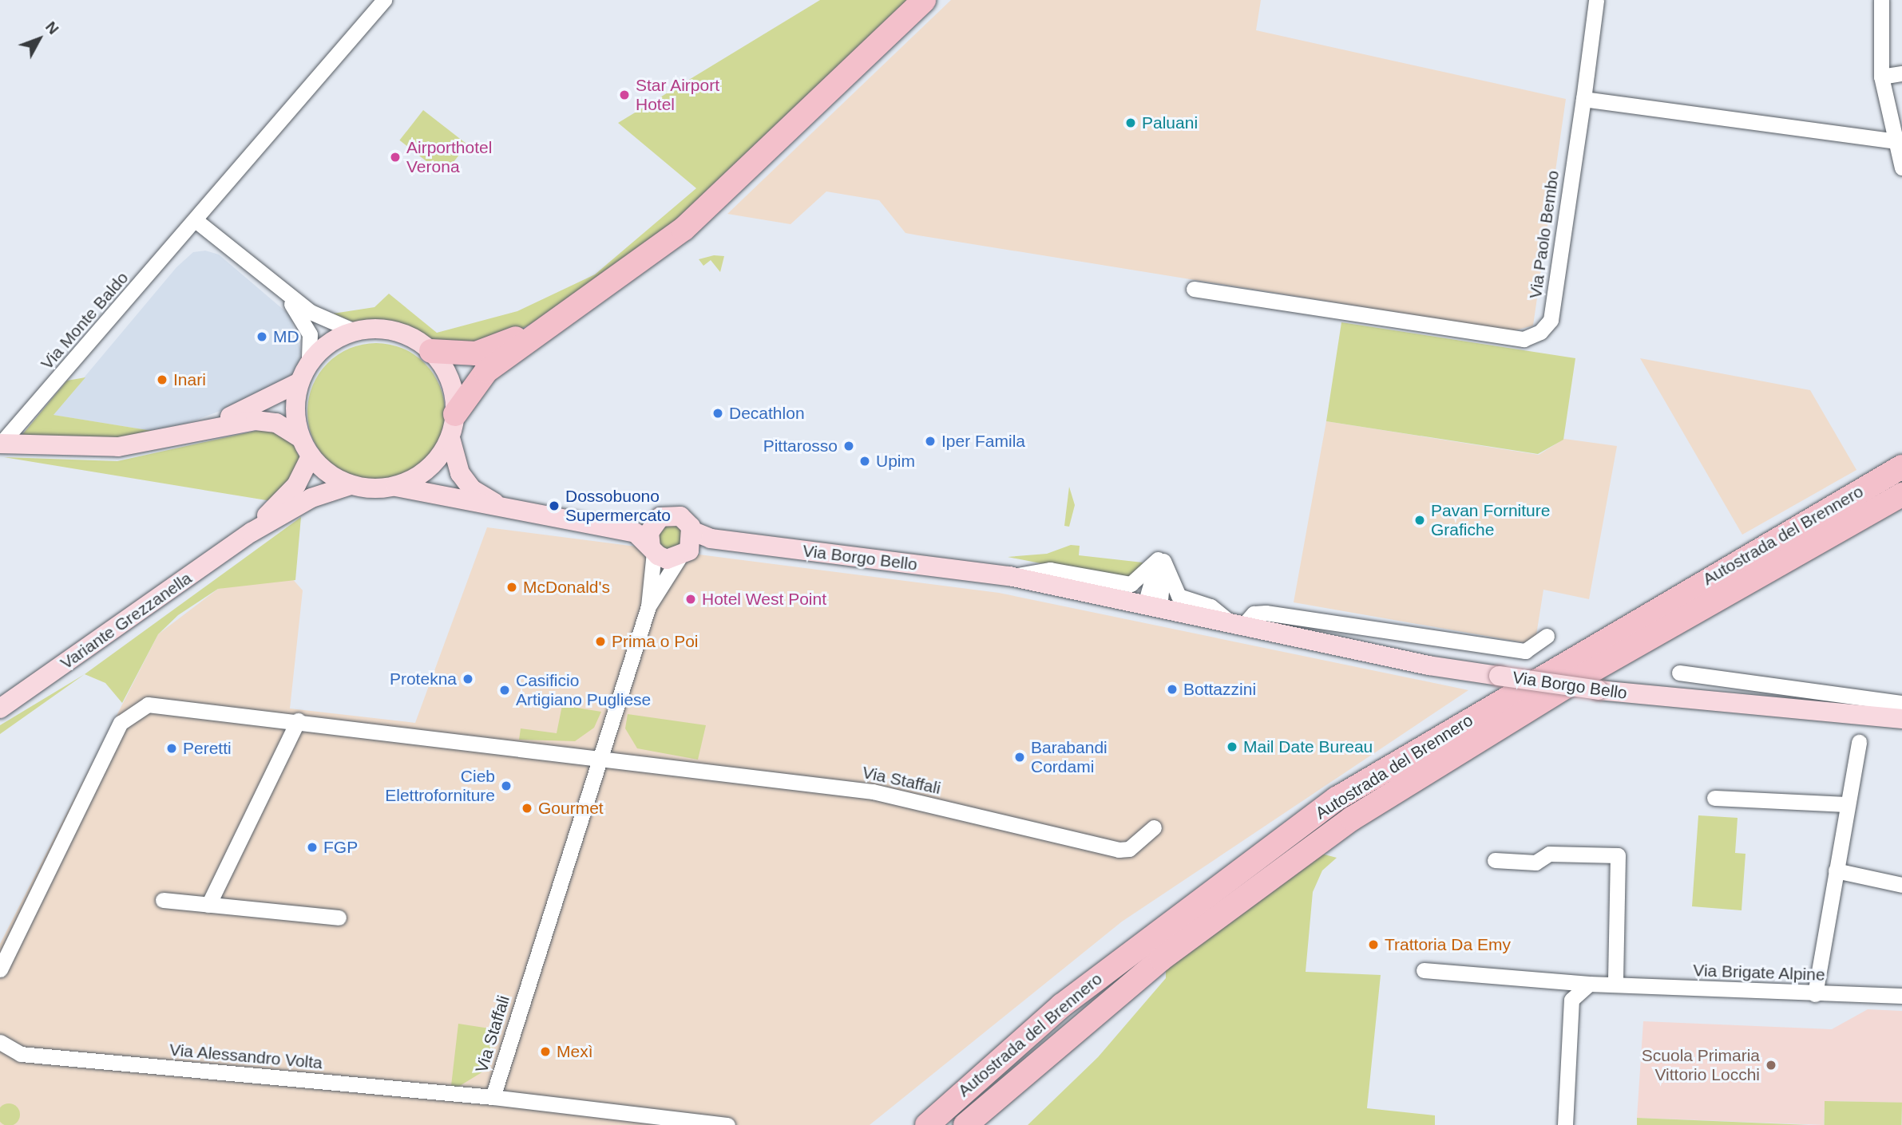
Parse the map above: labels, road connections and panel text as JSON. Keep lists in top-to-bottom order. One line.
{"streets":{"highway":["Autostrada del Brennero"],"main road":["Via Borgo Bello","Variante Grezzanella"],"street":["Via Paolo Bembo","Via Monte Baldo","Via Staffali","Via Brigate Alpine","Via Alessandro Volta"]},"crossings":[["Via Monte Baldo","Via Borgo Bello"],["Via Borgo Bello","Variante Grezzanella"],["Via Borgo Bello","Via Staffali"],["Via Staffali","Via Alessandro Volta"]],"places":["Star Airport Hotel","Paluani","Airporthotel Verona","MD","Inari","Decathlon","Iper Famila","Pittarosso","Upim","Dossobuono Supermercato","Pavan Forniture Grafiche","McDonald's","Hotel West Point","Prima o Poi","Protekna","Bottazzini","Casificio Artigiano Pugliese","Mail Date Bureau","Peretti","Barabandi Cordami","Cieb Elettroforniture","Gourmet","FGP","Trattoria Da Emy","Mexì","Scuola Primaria Vittorio Locchi"],"north":"top right"}
